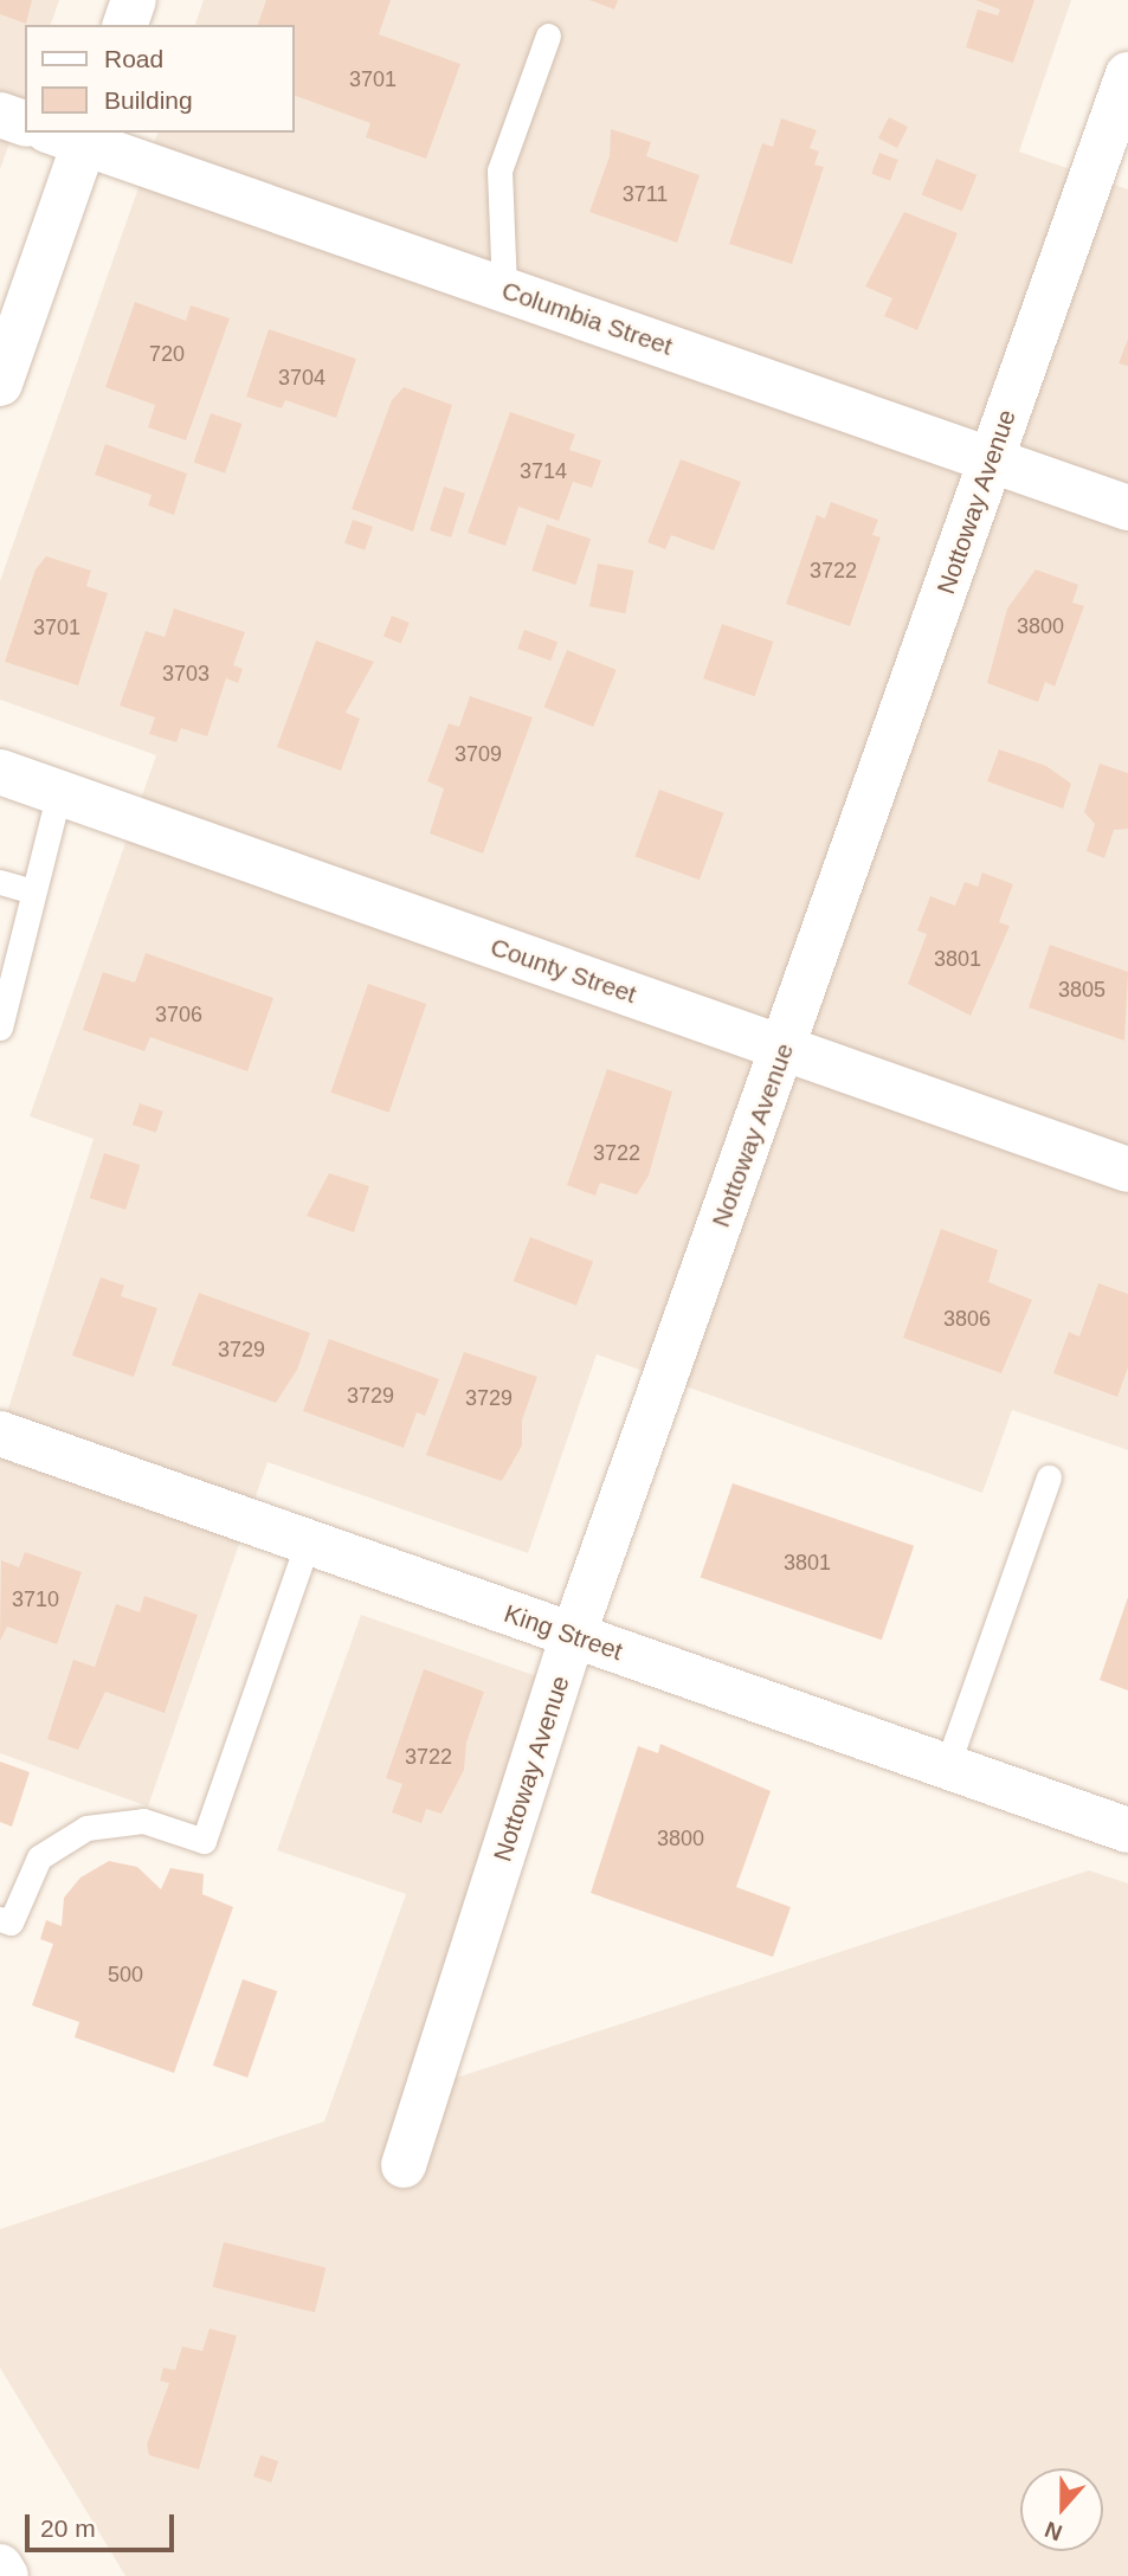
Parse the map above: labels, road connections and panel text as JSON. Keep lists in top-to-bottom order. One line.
{"streets":{"street":["Columbia Street","Nottoway Avenue","County Street","King Street"]},"crossings":[["Columbia Street","Nottoway Avenue"],["Nottoway Avenue","County Street"],["Nottoway Avenue","King Street"]],"house_numbers":["3701","3711","720","3704","3714","3722","3800","3701","3703","3709","3801","3805","3706","3722","3806","3729","3729","3729","3801","3710","3722","3800","500"],"legend":["Road","Building"],"scale_bar":"20 m","north":"bottom"}
